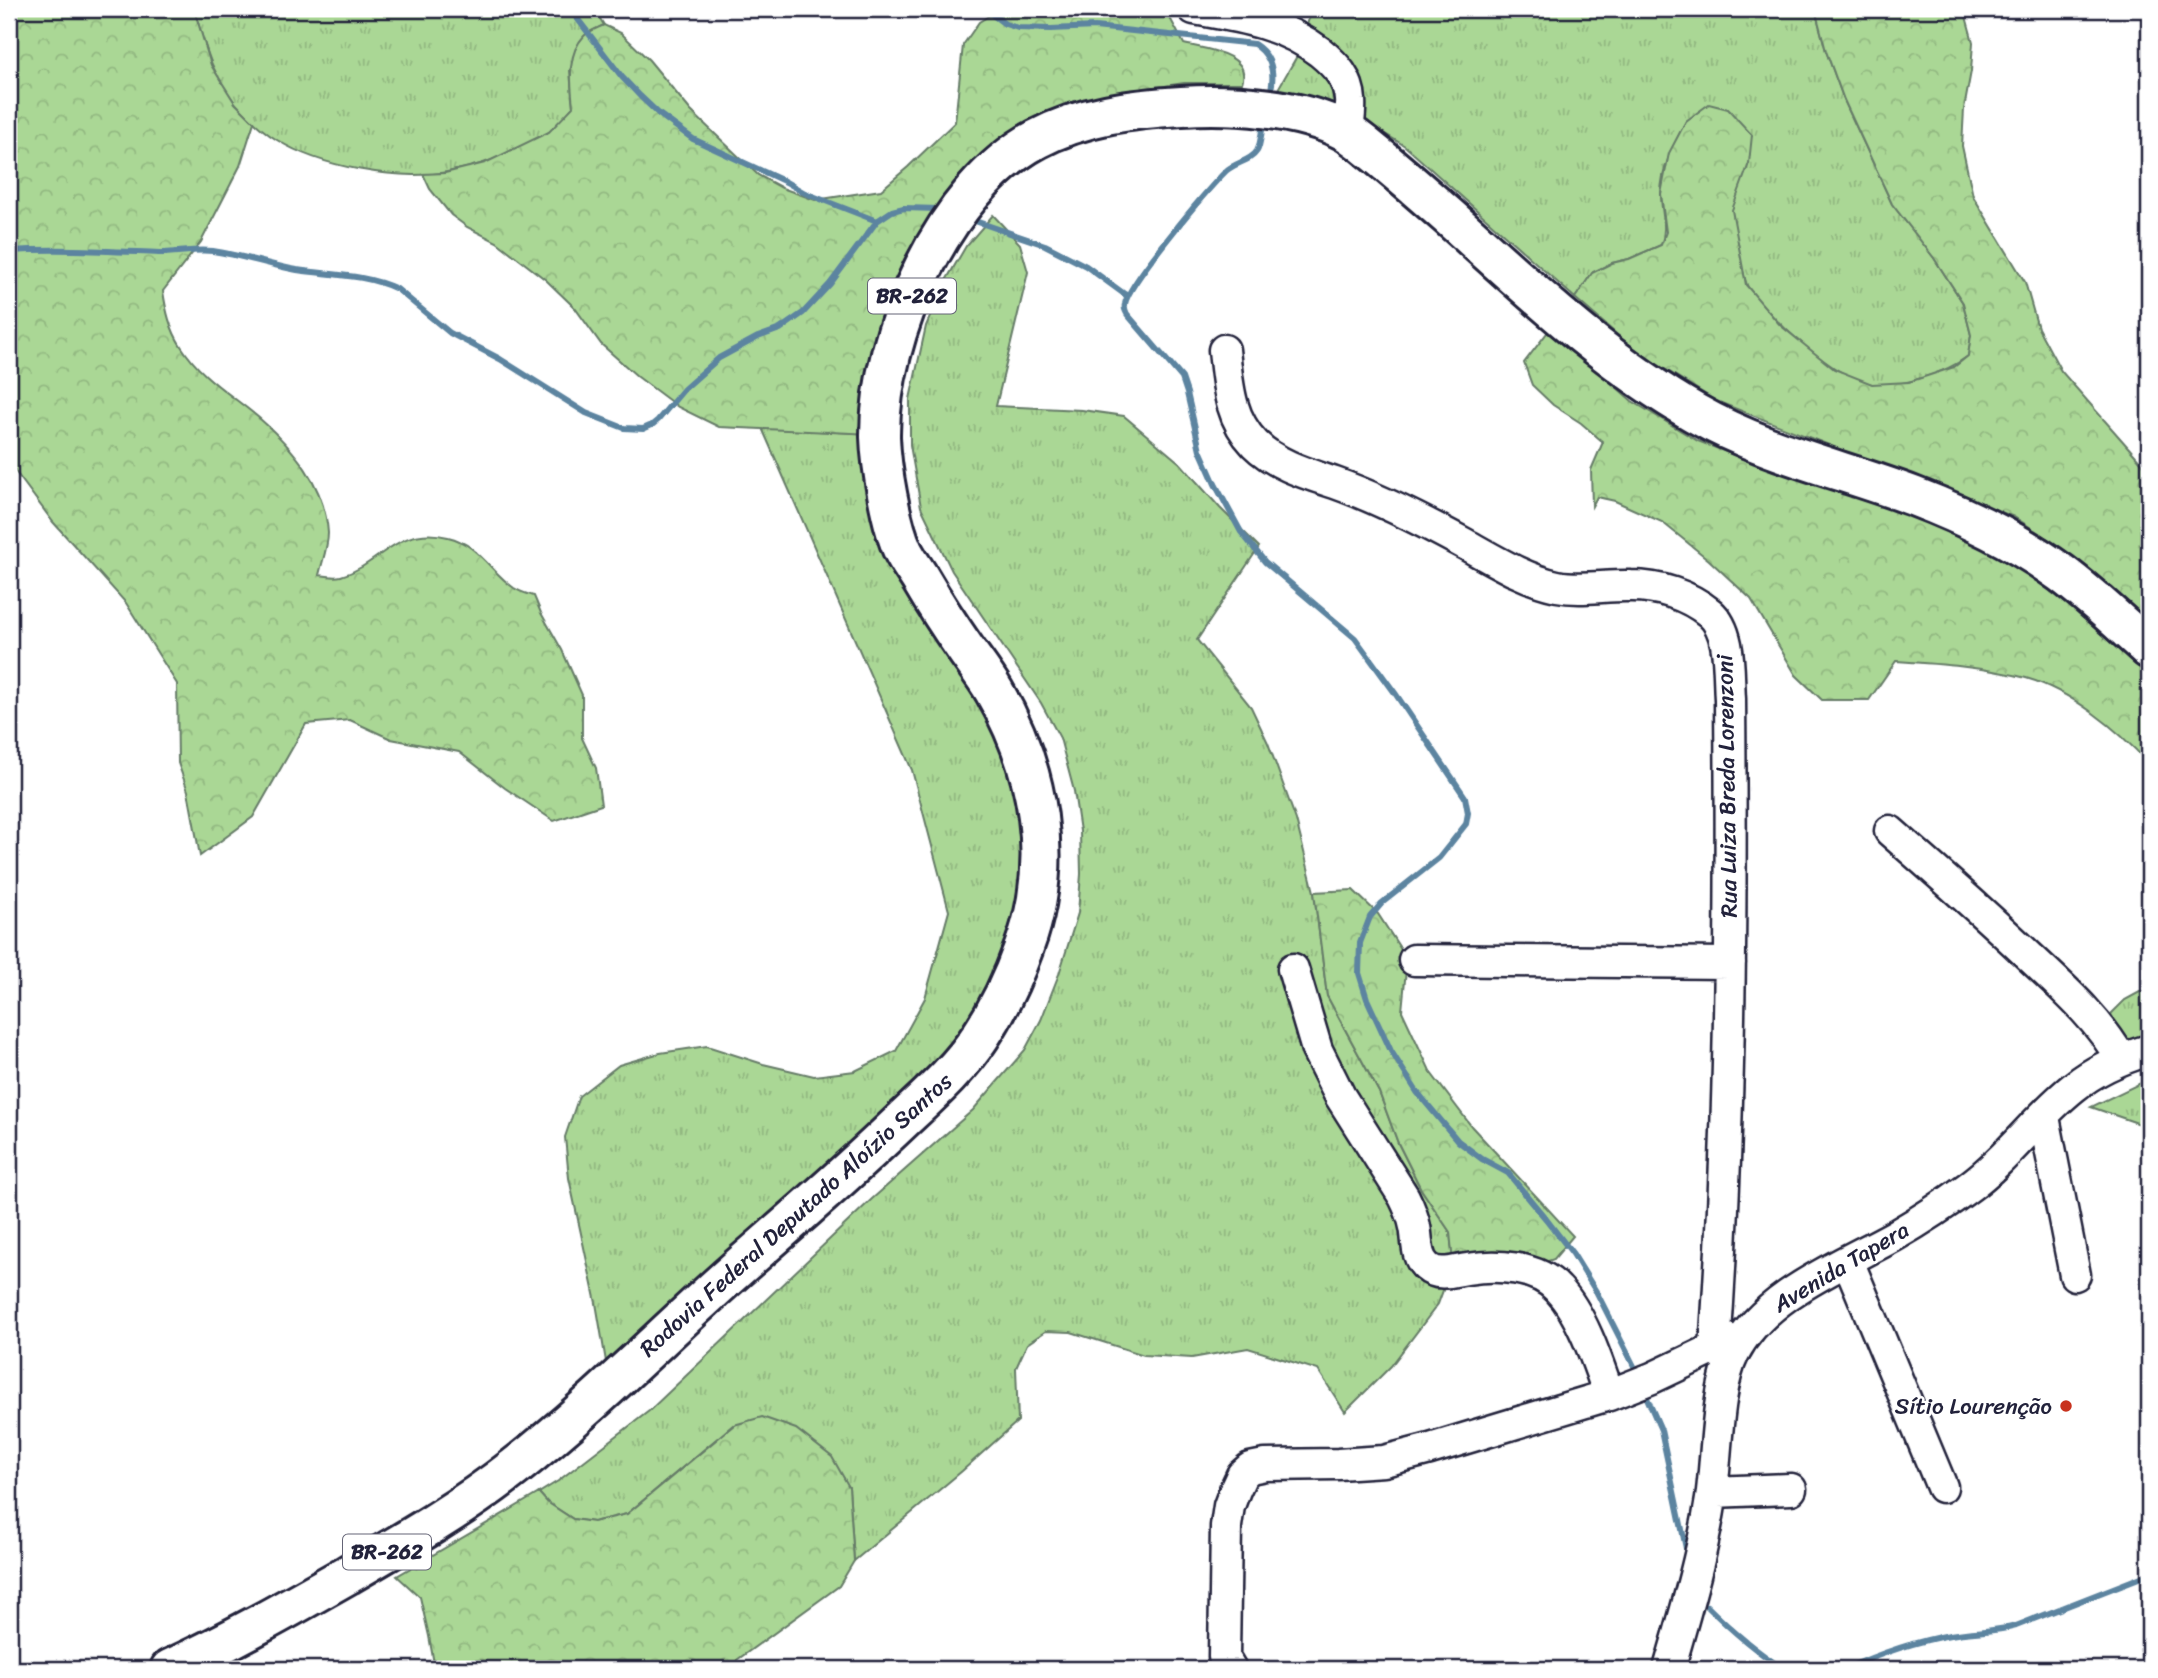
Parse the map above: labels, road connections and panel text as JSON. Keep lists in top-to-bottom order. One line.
{"streets":{"highway":["BR-262","Rodovia Federal Deputado Aloízio Santos"],"street":["Rua Luiza Breda Lorenzoni","Avenida Tapera"]},"places":["Sítio Lourenção"]}
